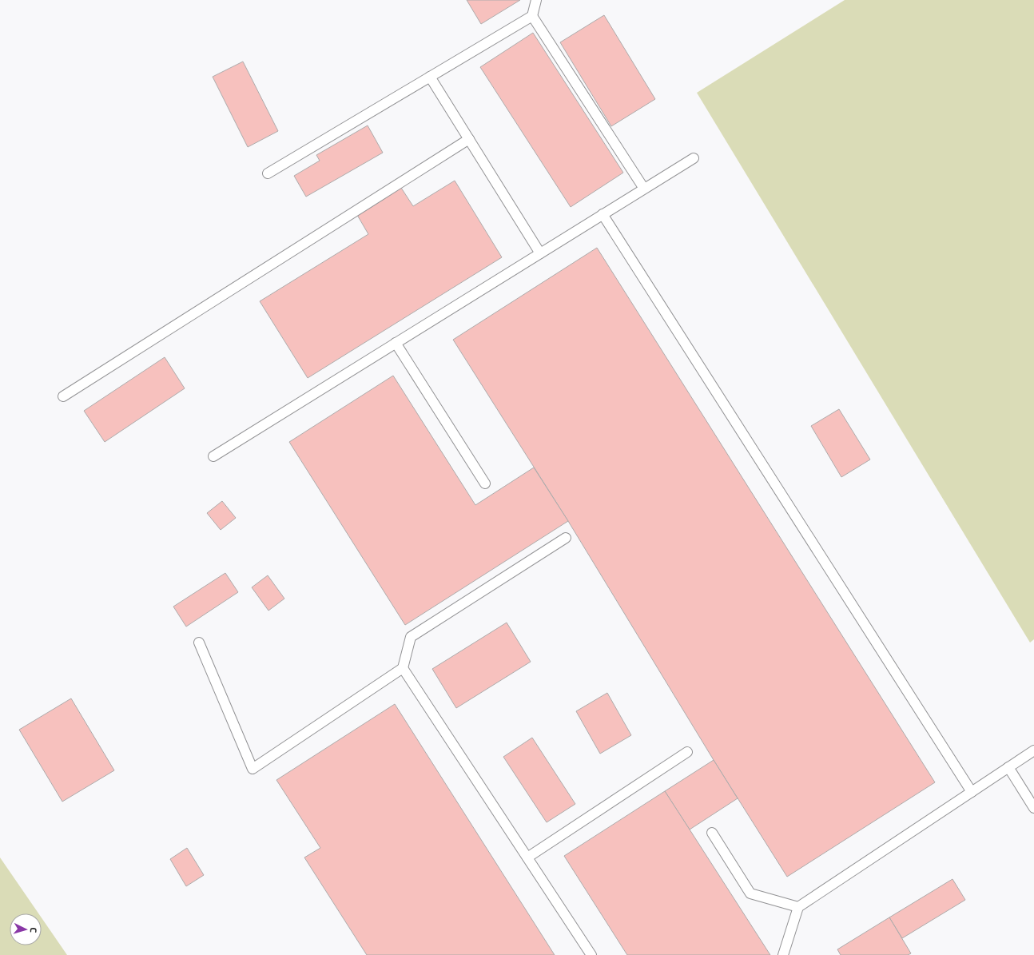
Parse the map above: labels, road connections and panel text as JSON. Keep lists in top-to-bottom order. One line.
{"north":"right"}
